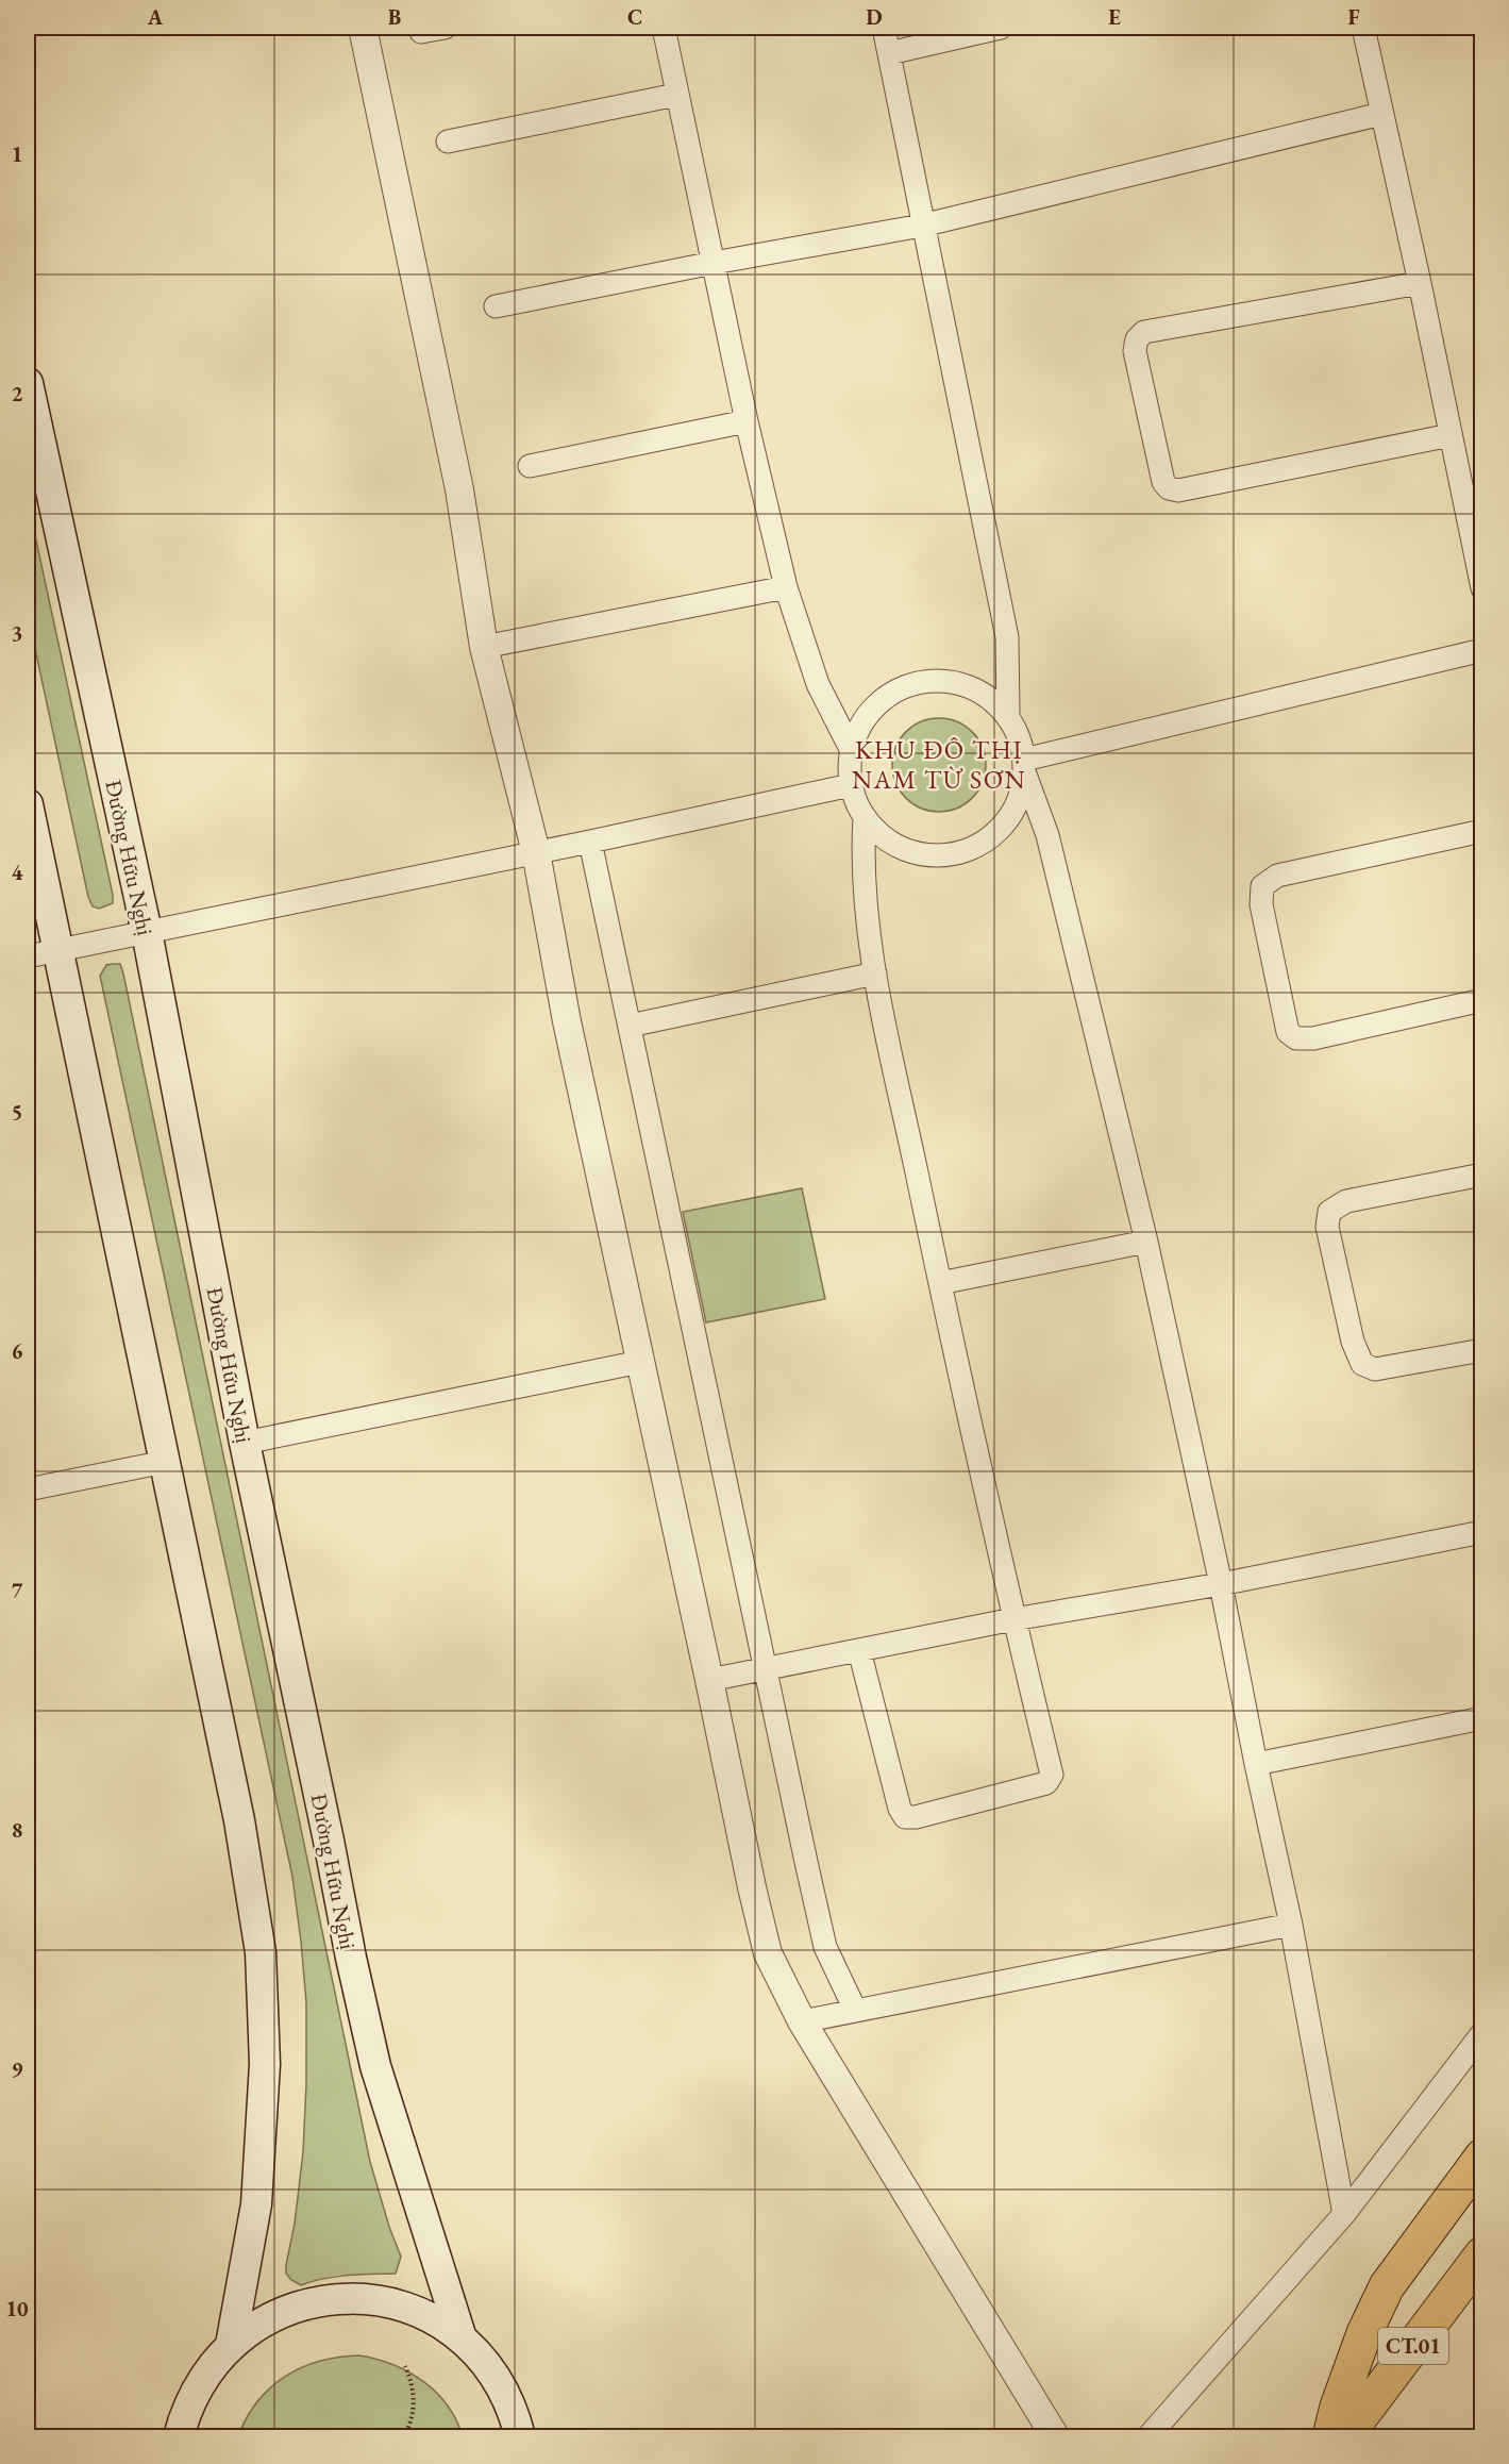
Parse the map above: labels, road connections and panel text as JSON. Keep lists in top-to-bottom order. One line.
{"streets":{"highway":["CT.01"],"main road":["Đường Hữu Nghị"]},"districts":["KHU ĐÔ THỊ NAM TỪ SƠN"],"grid":{"columns":["A","B","C","D","E","F"],"rows":["1","2","3","4","5","6","7","8","9","10"]}}
